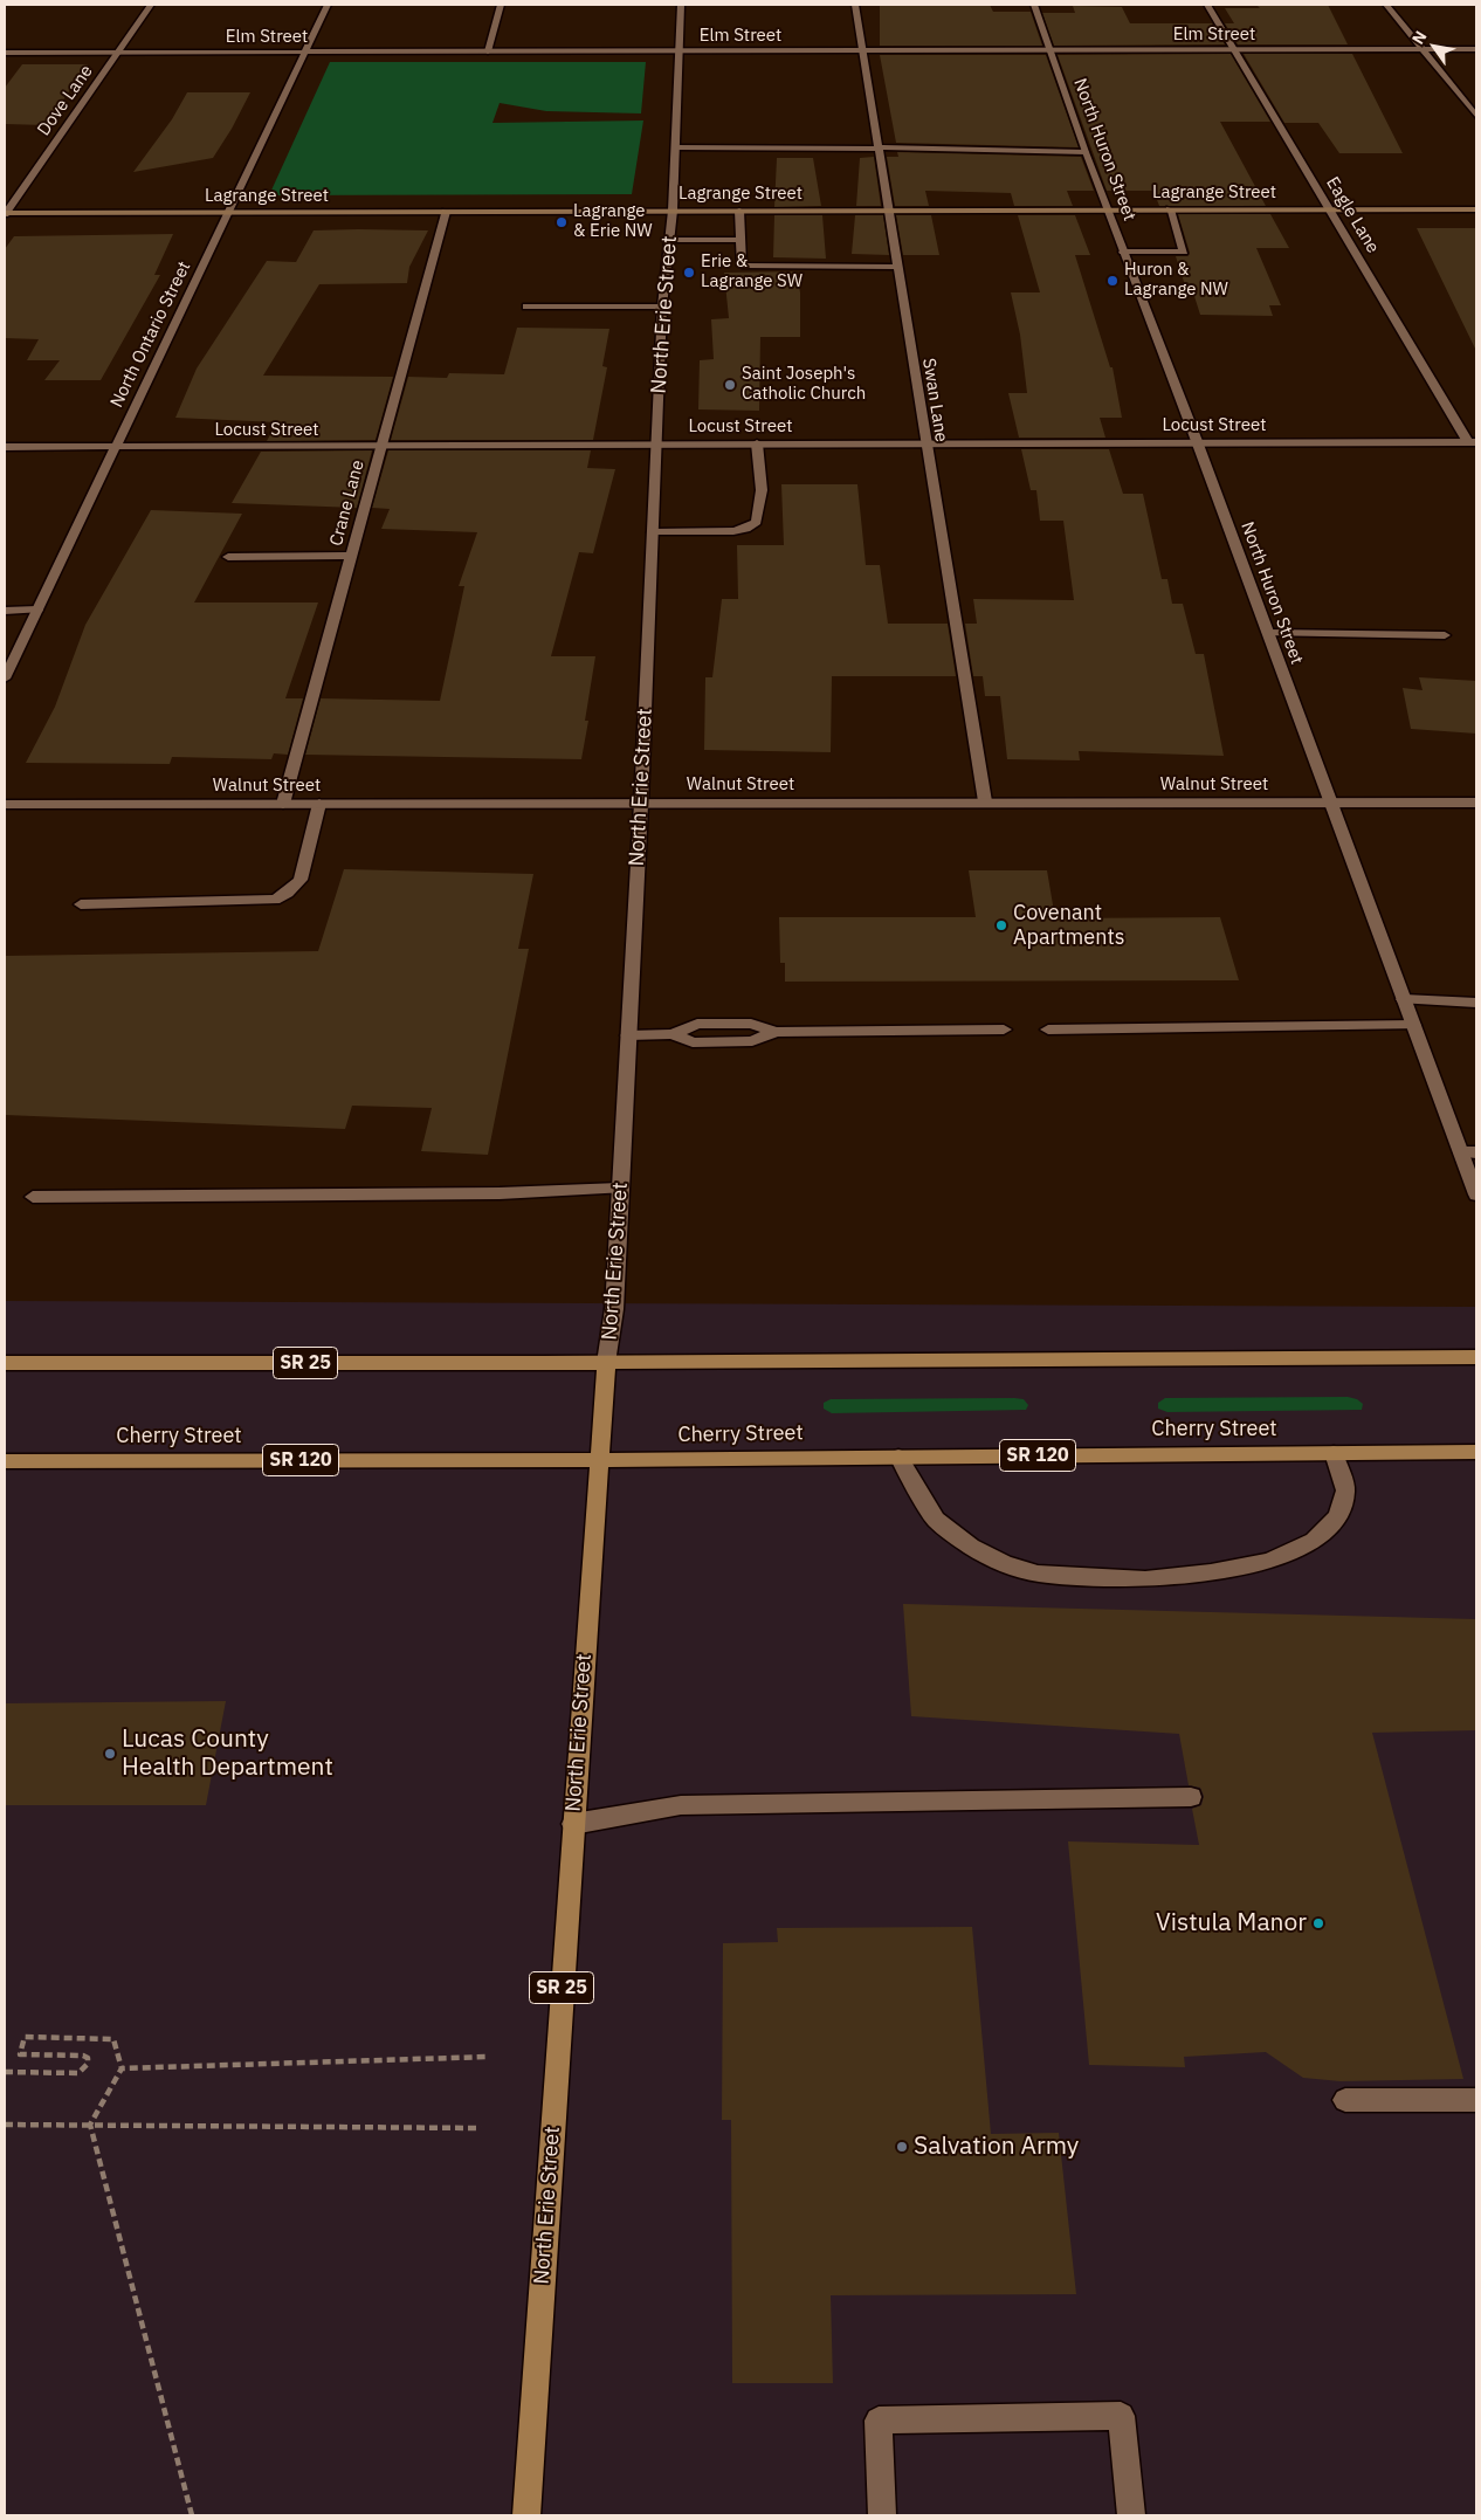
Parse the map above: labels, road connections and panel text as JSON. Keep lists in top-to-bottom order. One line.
{"streets":{"main road":["Lagrange Street","North Erie Street","SR 25","Cherry Street","SR 120"],"street":["Elm Street","Dove Lane","North Huron Street","Eagle Lane","North Ontario Street","Swan Lane","Locust Street","Crane Lane","Walnut Street"]},"crossings":[["Elm Street","Dove Lane"],["Elm Street","North Huron Street"],["Elm Street","Eagle Lane"],["Elm Street","North Erie Street"],["Elm Street","North Ontario Street"],["Elm Street","Swan Lane"],["Dove Lane","Lagrange Street"],["North Huron Street","Lagrange Street"],["North Huron Street","Locust Street"],["North Huron Street","Walnut Street"],["Lagrange Street","Eagle Lane"],["Lagrange Street","North Erie Street"],["Lagrange Street","North Ontario Street"],["Lagrange Street","Swan Lane"],["Lagrange Street","Crane Lane"],["Eagle Lane","Locust Street"],["North Erie Street","Locust Street"],["North Erie Street","Walnut Street"],["North Erie Street","SR 25"],["North Erie Street","Cherry Street"],["North Ontario Street","Locust Street"],["Swan Lane","Locust Street"],["Swan Lane","Walnut Street"],["Locust Street","Crane Lane"],["Crane Lane","Walnut Street"]],"places":["Lagrange & Erie NW","Erie & Lagrange SW","Huron & Lagrange NW","Saint Joseph's Catholic Church","Covenant Apartments","Lucas County Health Department","Vistula Manor","Salvation Army"],"north":"top left"}
